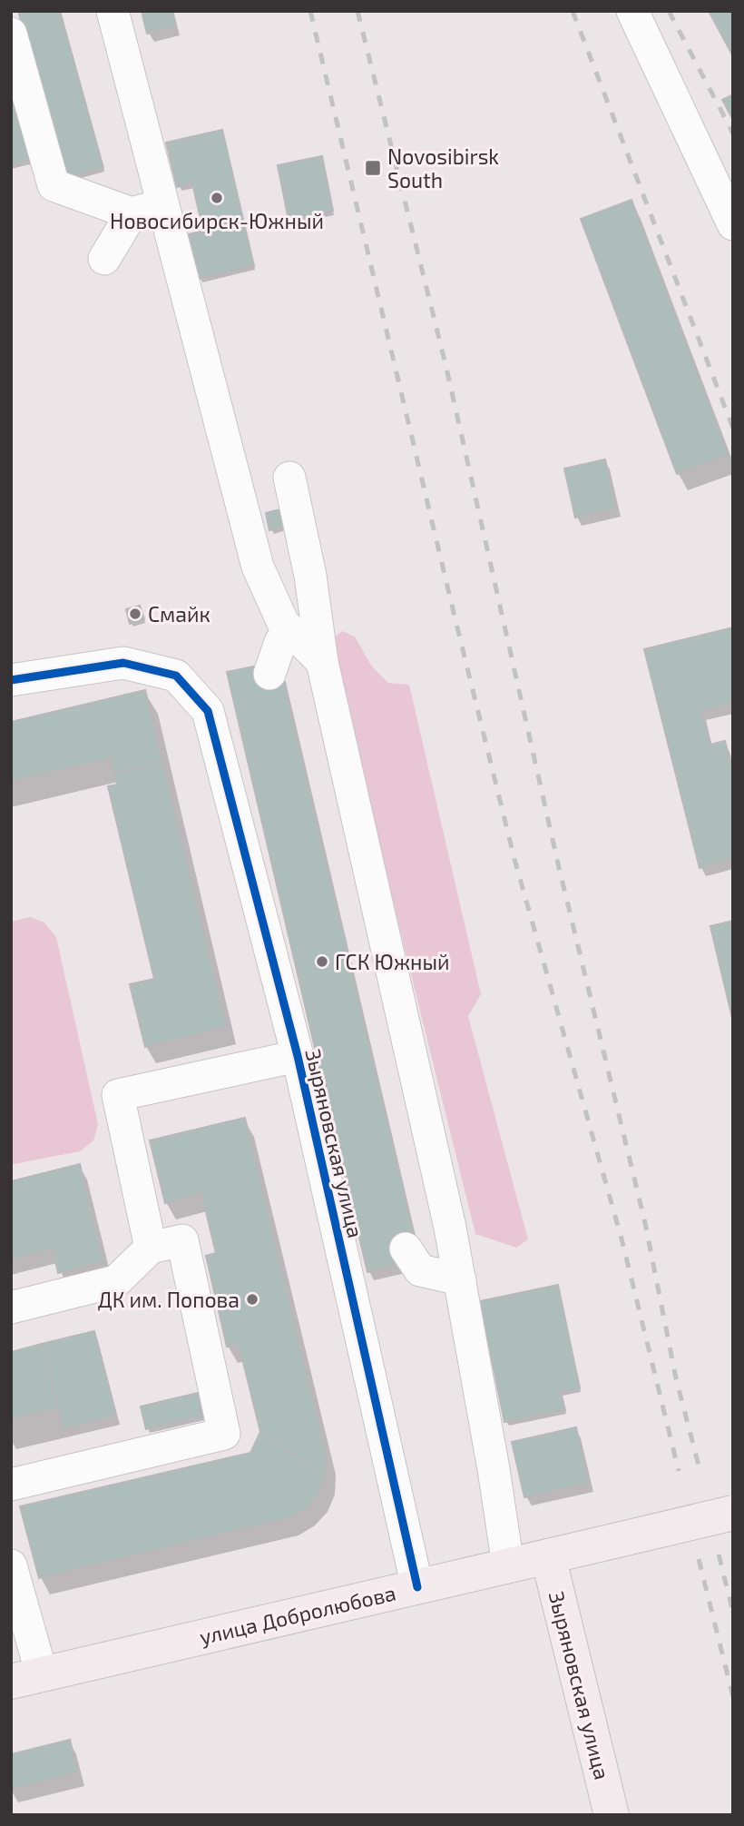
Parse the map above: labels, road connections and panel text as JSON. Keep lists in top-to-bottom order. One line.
{"streets":{"main road":["Зыряновская улица","улица Добролюбова"]},"crossings":[["Зыряновская улица","улица Добролюбова"]],"places":{"transit":["Novosibirsk South"],"other":["Новосибирск-Южный","Смайк","ГСК Южный","ДК им. Попова"]}}
